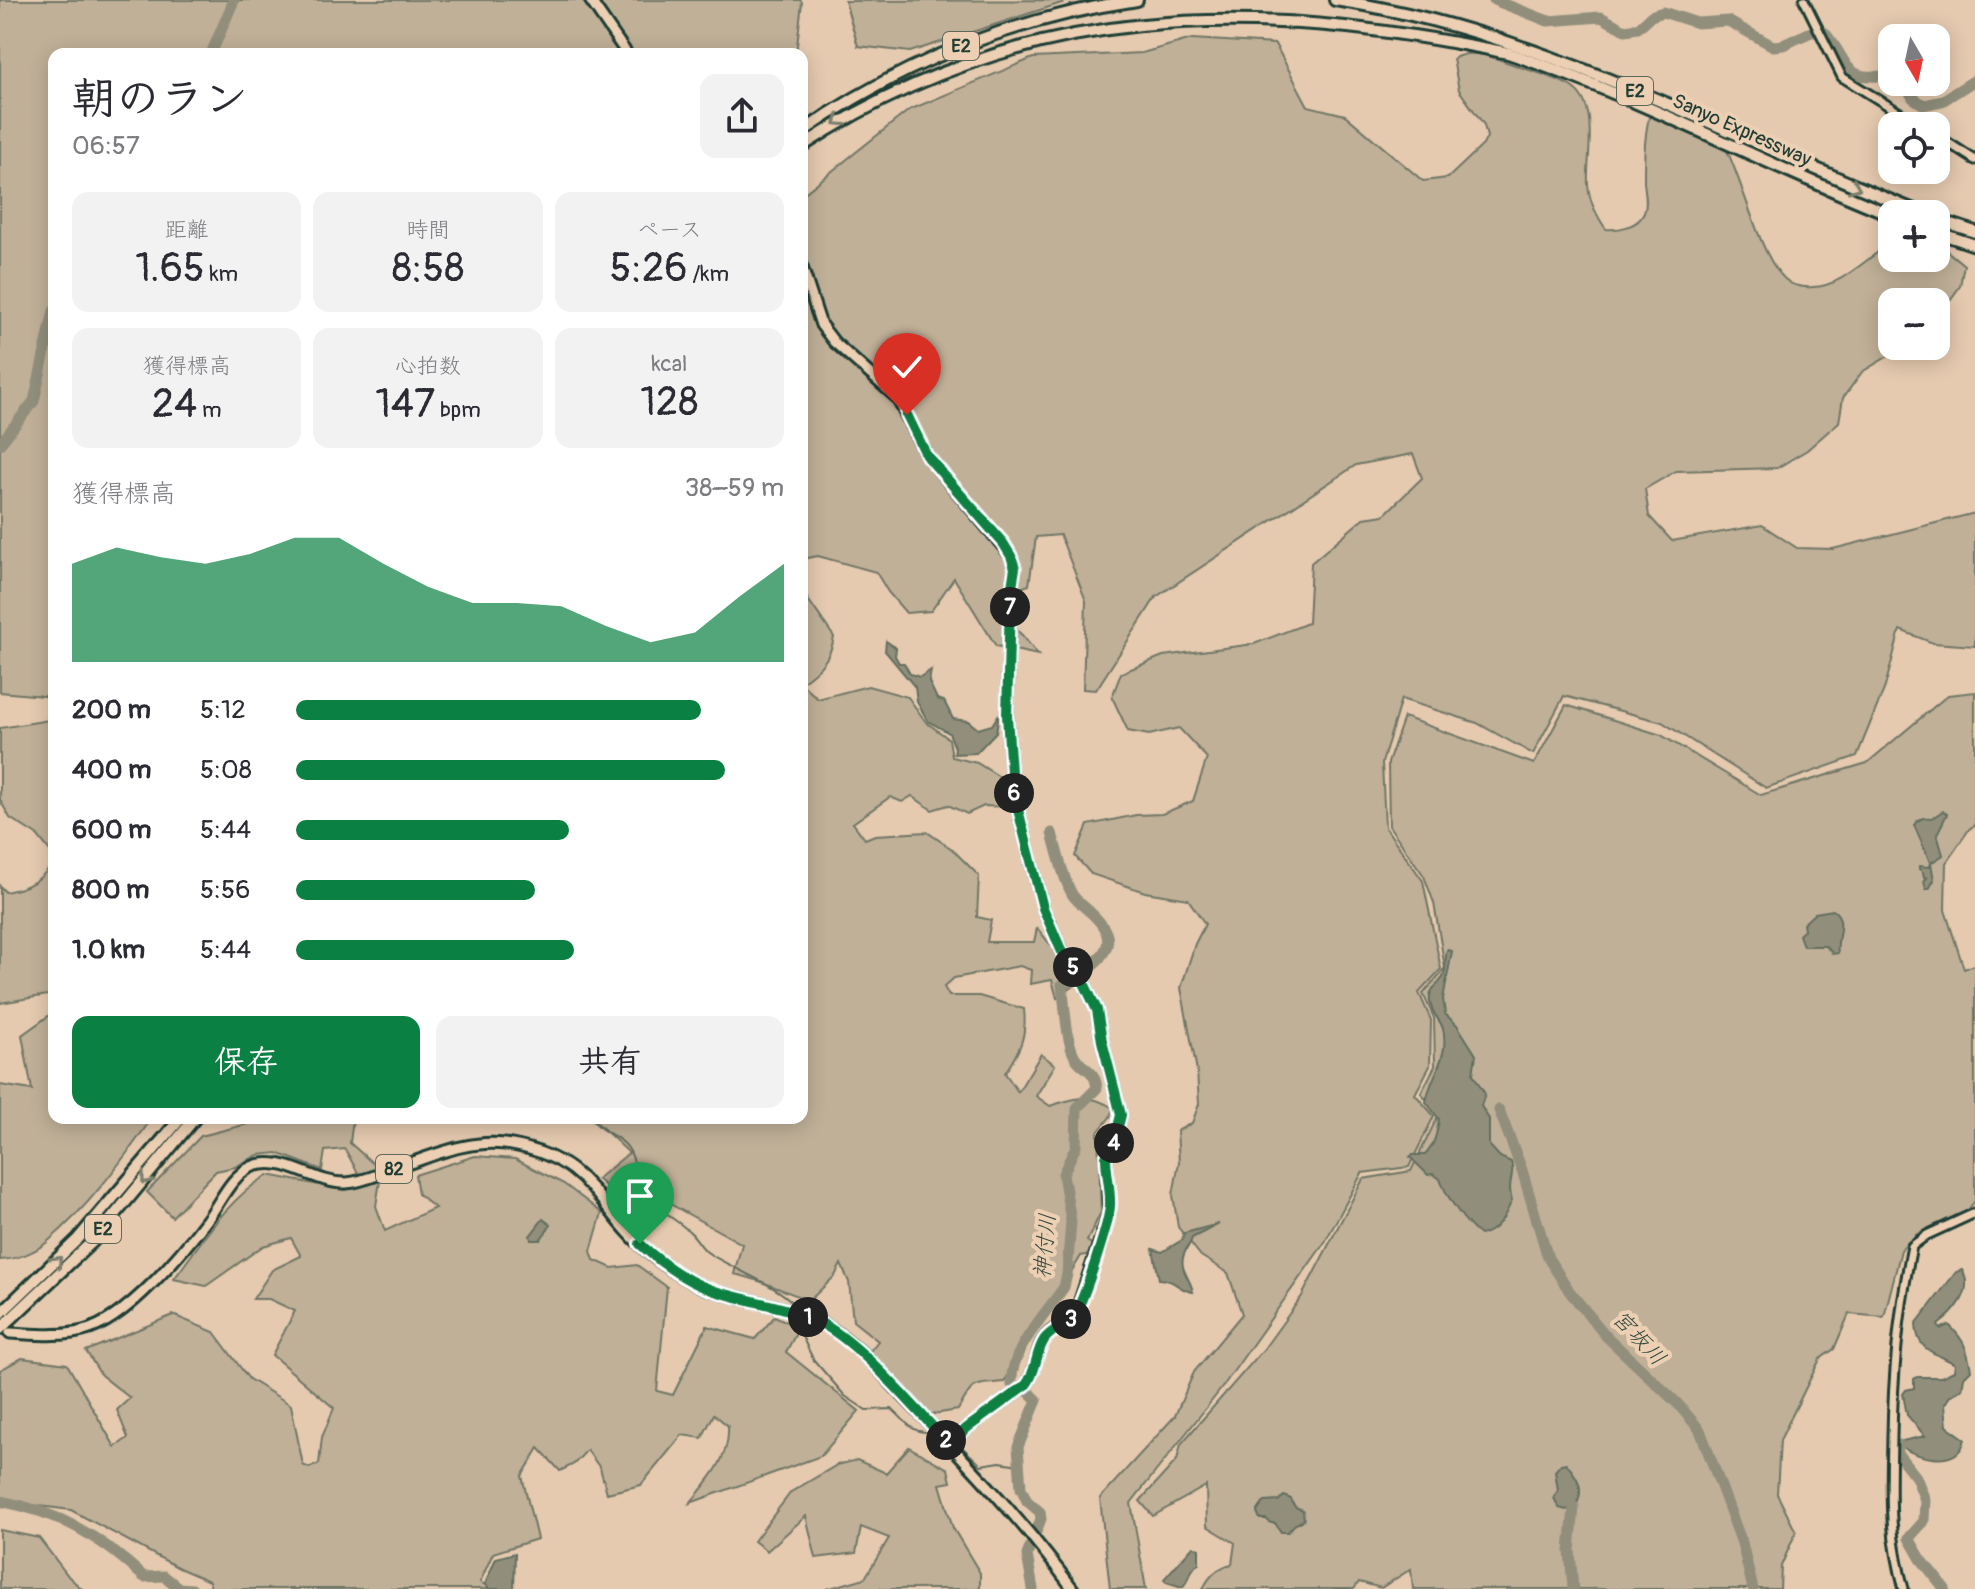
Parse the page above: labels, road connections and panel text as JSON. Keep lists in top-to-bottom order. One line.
{"streets":{"highway":["E2","Sanyo Expressway"],"main road":["82"]},"crossings":[["E2","82"]],"water":["神付川","宮坂川"],"north":"bottom","page":{"map_buttons":["+","−"],"heading":["朝のラン","06:57"],"stats":[["距離","1.65 km"],["時間","8:58"],["ペース","5:26 /km"],["獲得標高","24 m"],["心拍数","147 bpm"],["kcal","128"]],"chart":["獲得標高","38–59 m"],"pins":["7","6","5","4","1","3","2"],"list":[{"name":"200 m","note":"5:12"},{"name":"400 m","note":"5:08"},{"name":"600 m","note":"5:44"},{"name":"800 m","note":"5:56"},{"name":"1.0 km","note":"5:44"}],"buttons":["保存","共有"]}}
